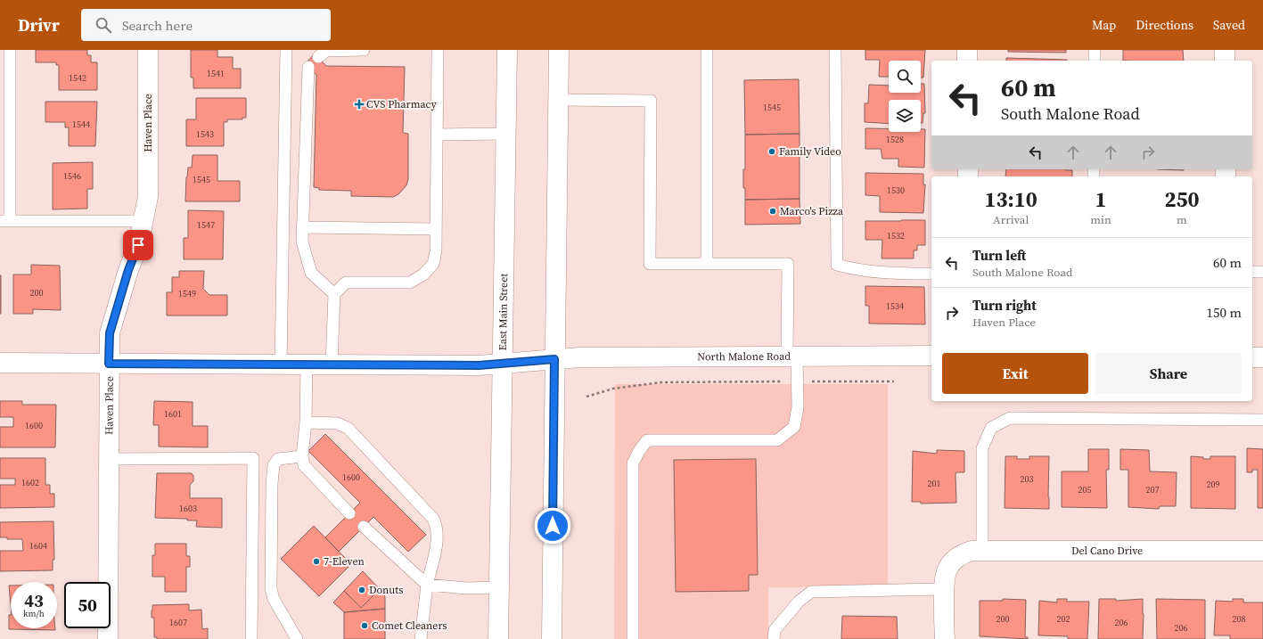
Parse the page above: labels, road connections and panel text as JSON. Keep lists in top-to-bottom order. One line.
{"streets":{"street":["Haven Place","East Main Street","North Malone Road","Del Cano Drive"]},"crossings":[["Haven Place","North Malone Road"],["East Main Street","North Malone Road"]],"places":{"health":["CVS Pharmacy"],"other":["Family Video","Marco's Pizza","7-Eleven","Donuts","Comet Cleaners"]},"house_numbers":["1541","1542","1545","1544","1543","1528","1546","1545","1530","1547","1532","200","1549","1534","1601","1600","1600","203","1602","201","209","205","207","1603","1604","200","202","208","1607","206","206"],"page":{"header":"Drivr","search":"Search here","nav":["Map","Directions","Saved"],"turn":["60 m","South Malone Road"],"eta":["13:10","Arrival","1","min","250","m"],"list":[{"name":"Turn left","note":"South Malone Road","value":"60 m"},{"name":"Turn right","note":"Haven Place","value":"150 m"}],"buttons":["Exit","Share"],"speed":"43 km/h","limit":"50"}}
